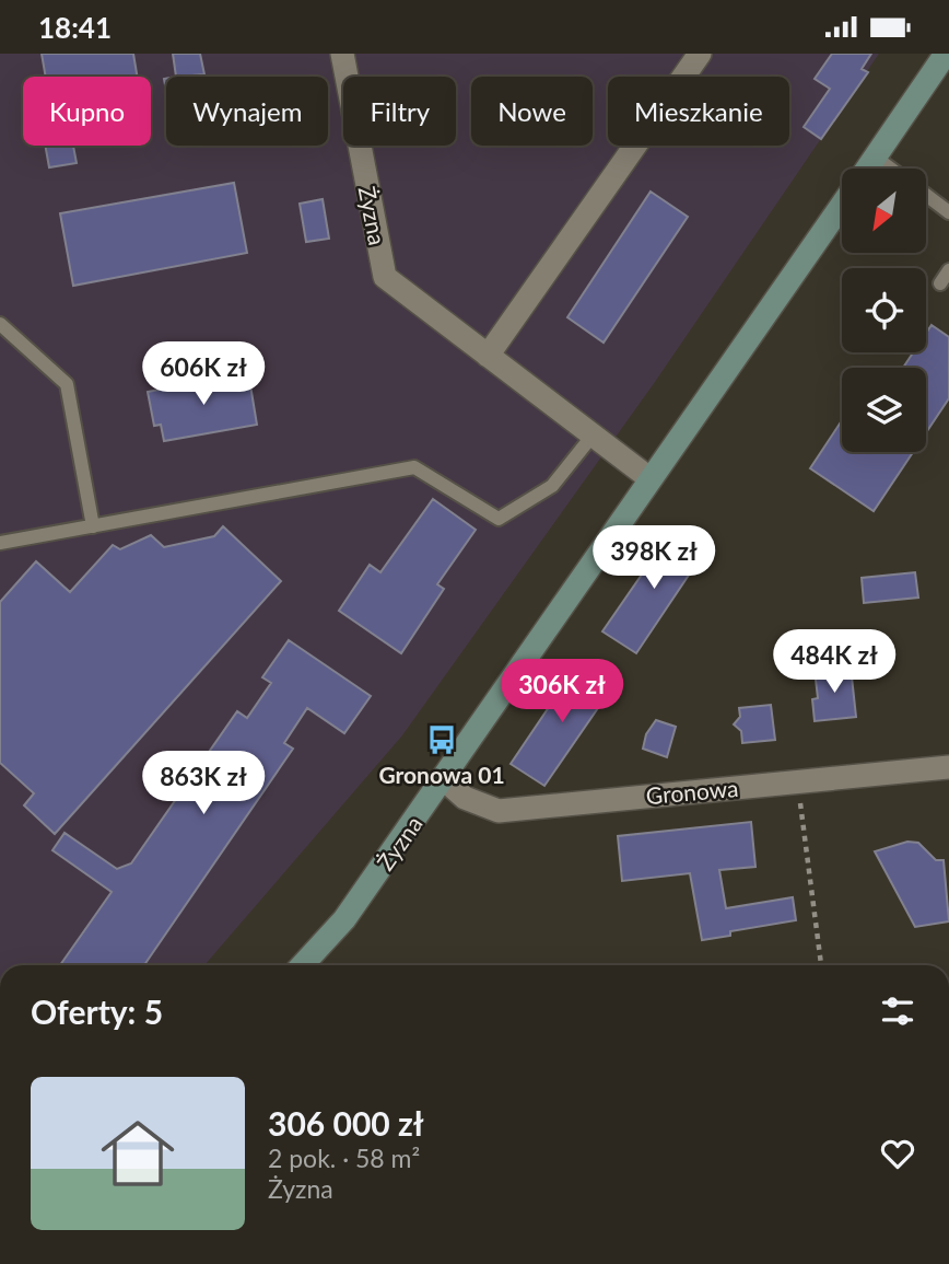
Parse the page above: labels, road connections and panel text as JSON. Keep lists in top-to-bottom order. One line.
{"streets":{"street":["Żyzna","Gronowa"]},"crossings":[["Żyzna","Gronowa"]],"places":{"bus stop":["Gronowa 01"]},"north":"bottom left","page":{"status":"18:41","chip":["Kupno","Wynajem","Filtry","Nowe","Mieszkanie"],"price":["606K zł","398K zł","484K zł","306K zł","863K zł"],"heading":"Oferty: 5","list":[{"name":"306 000 zł","note":"2 pok. · 58 m² · Żyzna"}]}}
